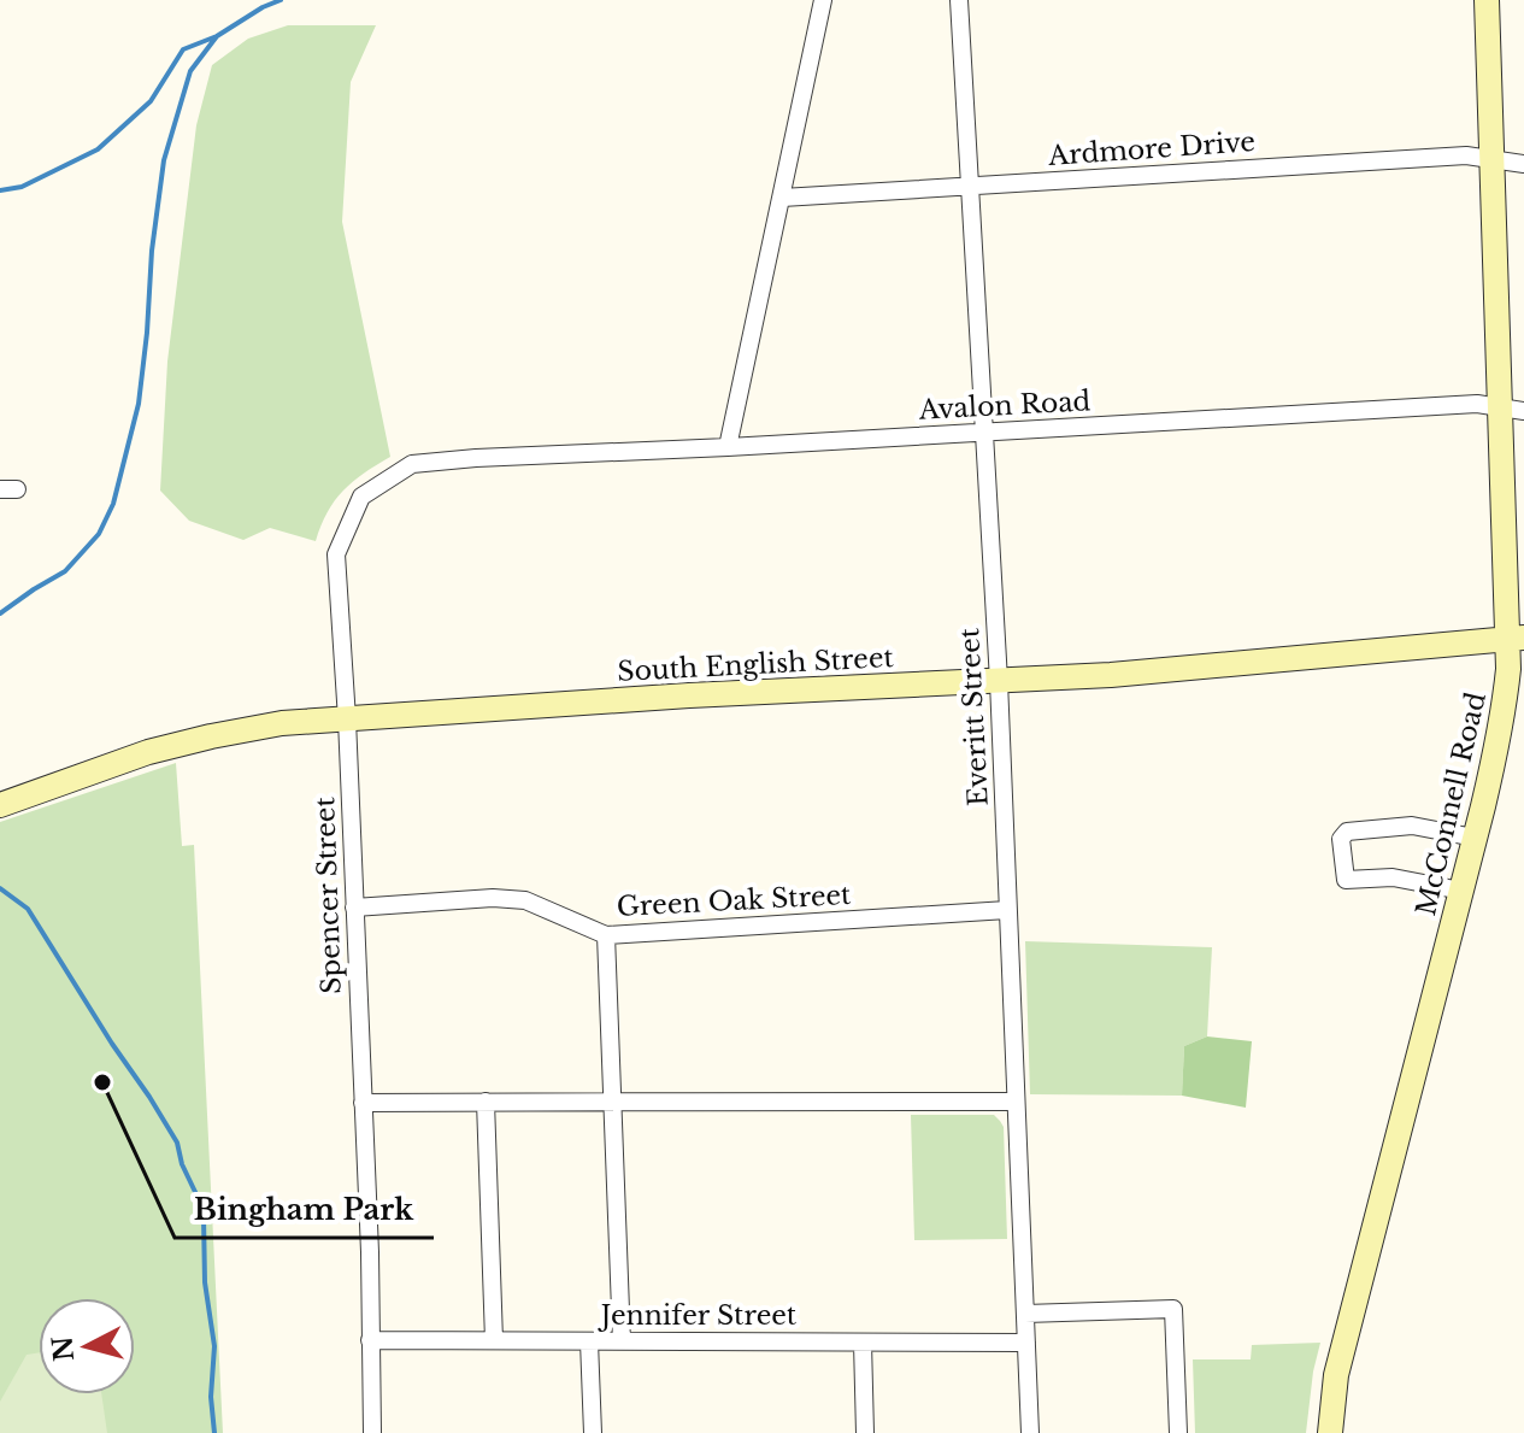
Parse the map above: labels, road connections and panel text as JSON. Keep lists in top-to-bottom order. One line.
{"streets":{"street":["Ardmore Drive","Avalon Road","South English Street","Everitt Street","McConnell Road","Spencer Street","Green Oak Street","Jennifer Street"]},"crossings":[["Ardmore Drive","Everitt Street"],["Ardmore Drive","McConnell Road"],["Avalon Road","Everitt Street"],["Avalon Road","McConnell Road"],["Avalon Road","Spencer Street"],["South English Street","Everitt Street"],["South English Street","McConnell Road"],["South English Street","Spencer Street"],["Everitt Street","Green Oak Street"],["Everitt Street","Jennifer Street"],["Spencer Street","Green Oak Street"],["Spencer Street","Jennifer Street"]],"places":["Bingham Park"],"north":"left"}
